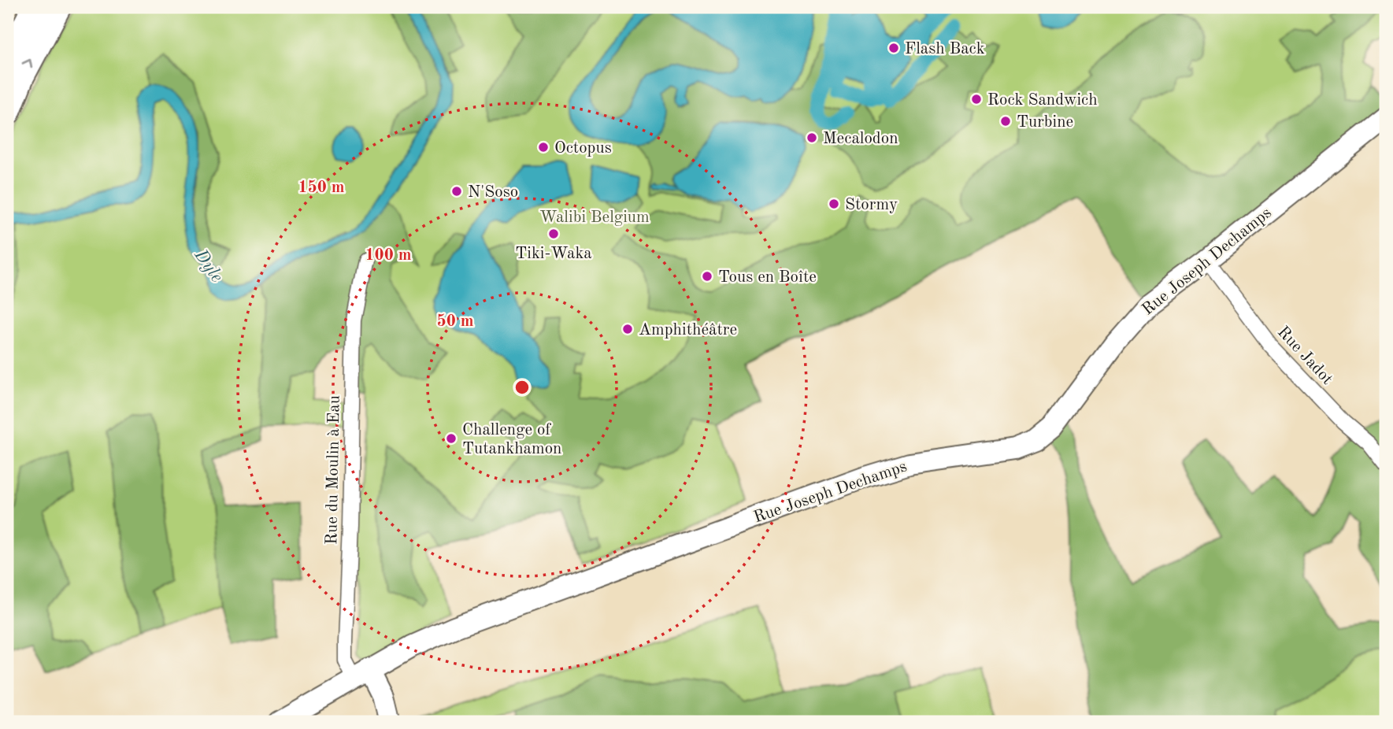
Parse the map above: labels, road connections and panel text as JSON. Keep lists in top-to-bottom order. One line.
{"streets":{"street":["Rue Joseph Dechamps","Rue Jadot","Rue du Moulin à Eau"]},"crossings":[["Rue Joseph Dechamps","Rue Jadot"],["Rue Joseph Dechamps","Rue du Moulin à Eau"]],"water":["Dyle"],"parks":["Walibi Belgium"],"places":["Flash Back","Rock Sandwich","Turbine","Mecalodon","Octopus","N'Soso","Stormy","Tiki-Waka","Tous en Boîte","Amphithéâtre","Challenge of Tutankhamon"],"rings":["150 m","100 m","50 m"]}
